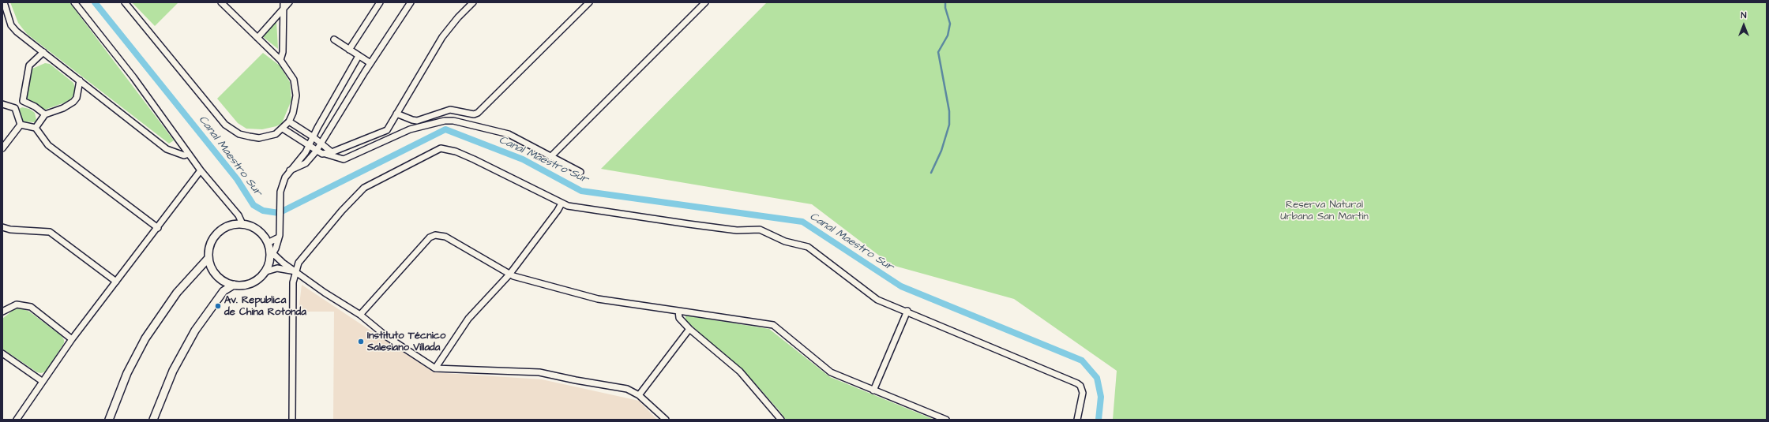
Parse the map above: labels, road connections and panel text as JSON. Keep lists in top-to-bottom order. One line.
{"water":["Canal Maestro Sur"],"parks":["Reserva Natural Urbana San Martín"],"places":["Av. Republica de China Rotonda","Instituto Técnico Salesiano Villada"],"north":"top"}
